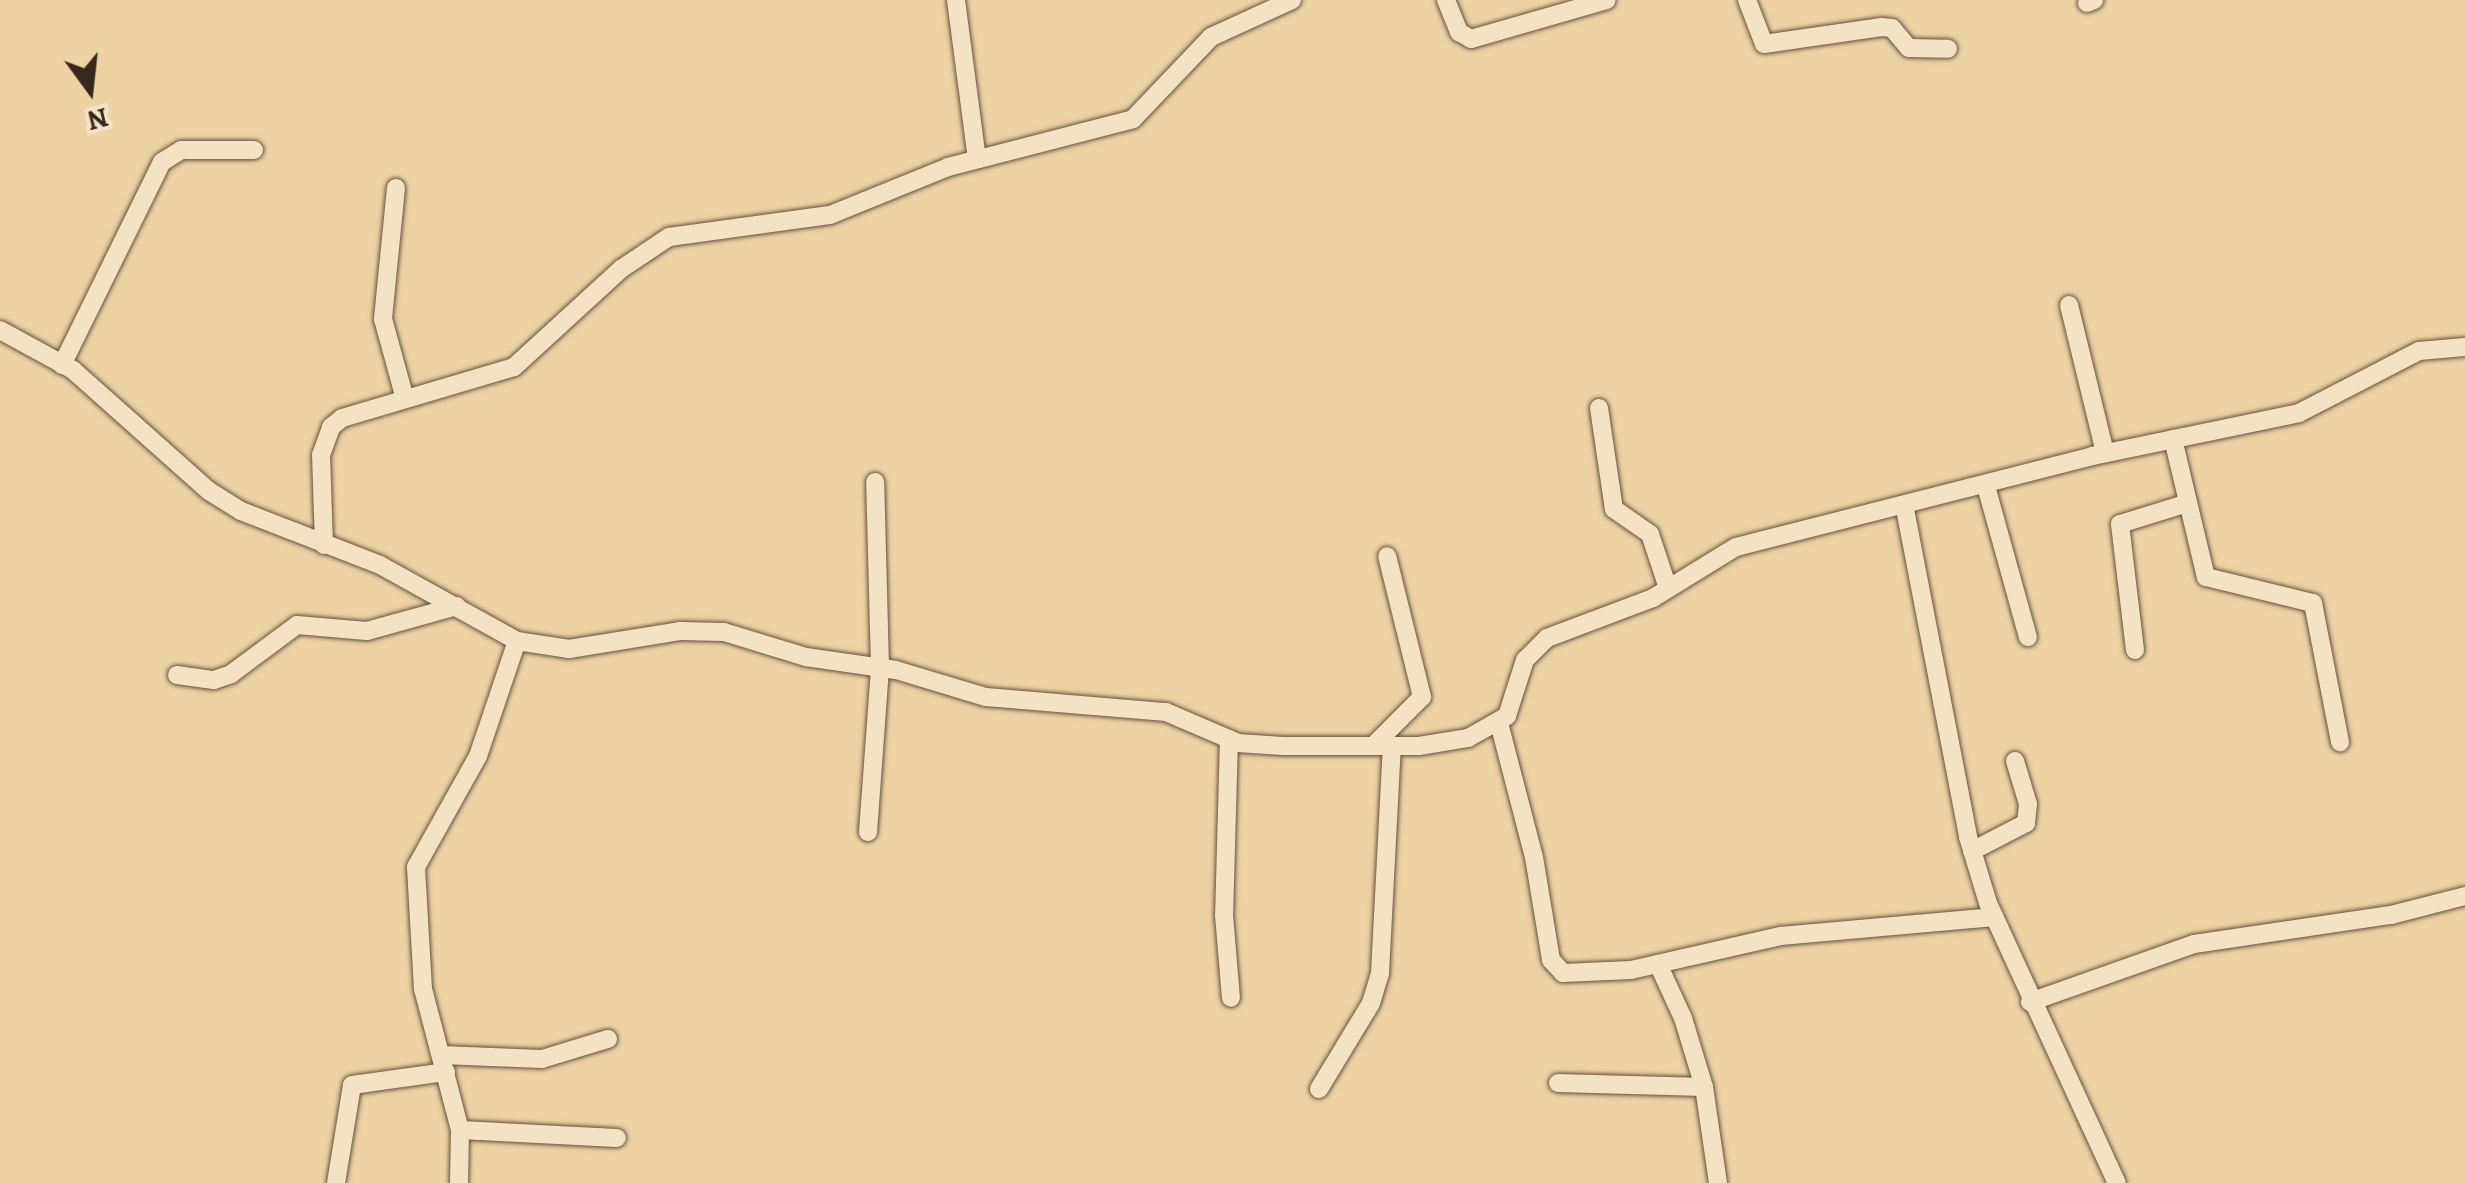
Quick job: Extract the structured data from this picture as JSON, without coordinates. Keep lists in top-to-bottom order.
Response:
{
  "north": "bottom"
}
